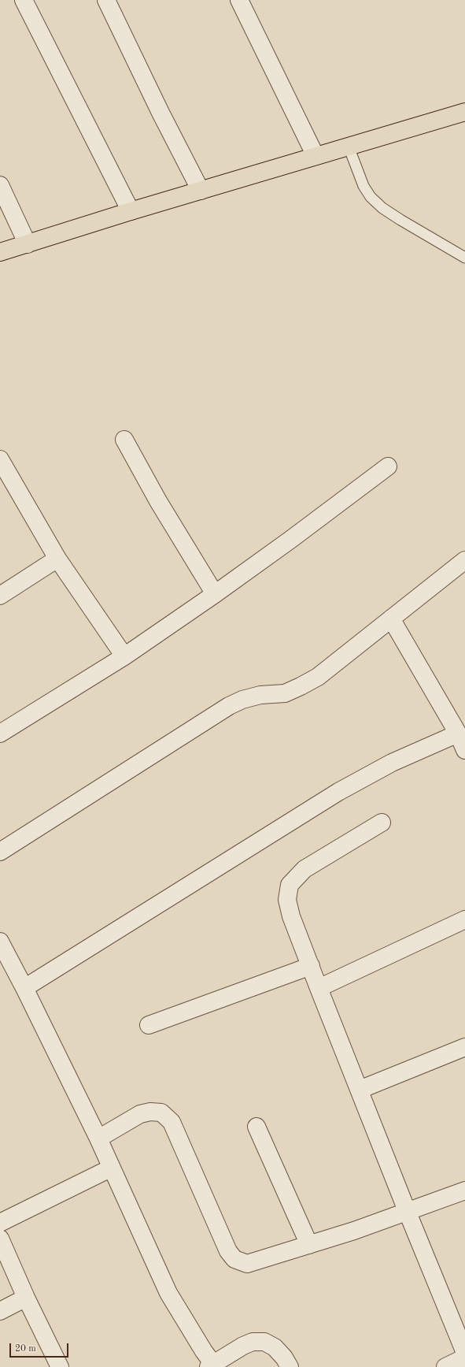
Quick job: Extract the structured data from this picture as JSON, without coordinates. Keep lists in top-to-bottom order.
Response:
{
  "scale_bar": "20 m"
}
